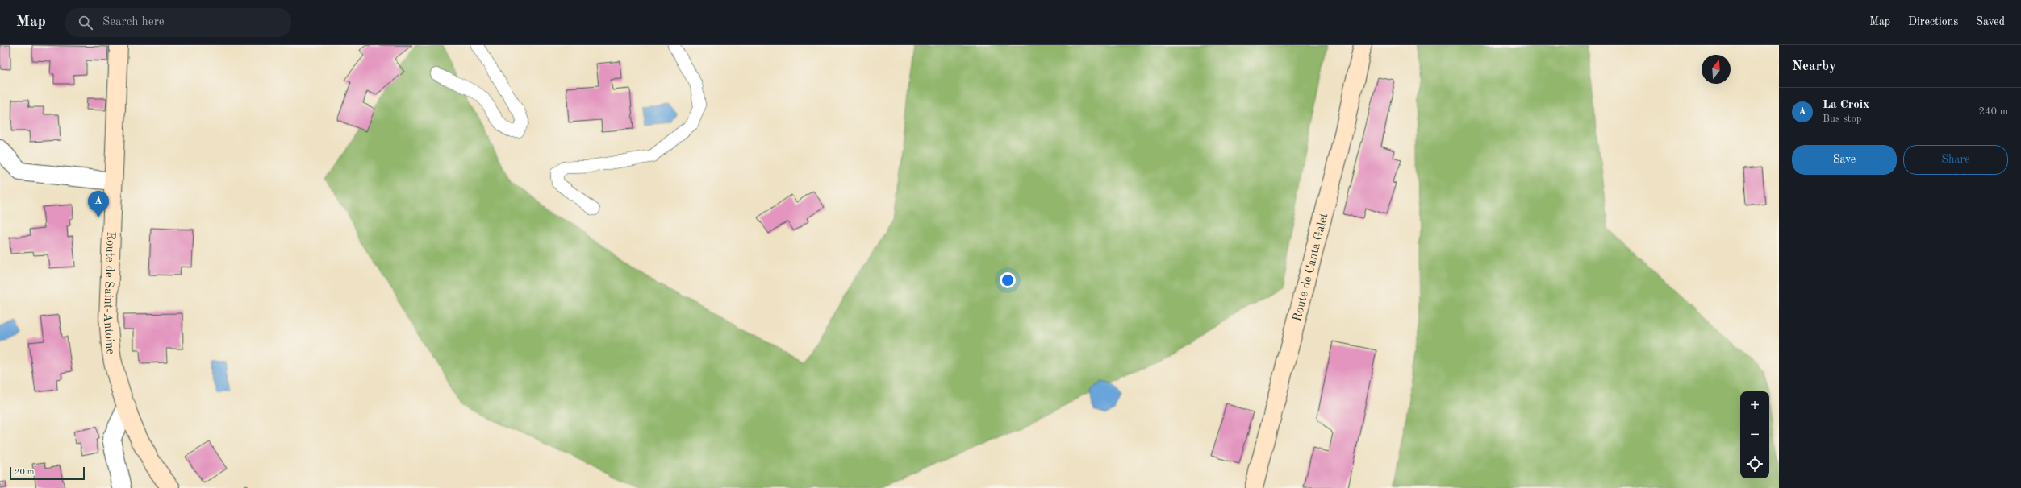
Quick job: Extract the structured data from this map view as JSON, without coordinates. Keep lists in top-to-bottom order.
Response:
{
  "streets": {
    "street": ["Route de Canta Galet", "Route de Saint-Antoine"]
  },
  "scale_bar": "20 m",
  "north": "top",
  "page": {
    "header": "Map",
    "search": "Search here",
    "nav": ["Map", "Directions", "Saved"],
    "heading": "Nearby",
    "list": [
      {
        "mark": "A",
        "name": "La Croix",
        "note": "Bus stop",
        "value": "240 m"
      }
    ],
    "buttons": ["Save", "Share"],
    "pins": "A",
    "map_buttons": ["+", "−"],
    "scale": "20 m"
  }
}
